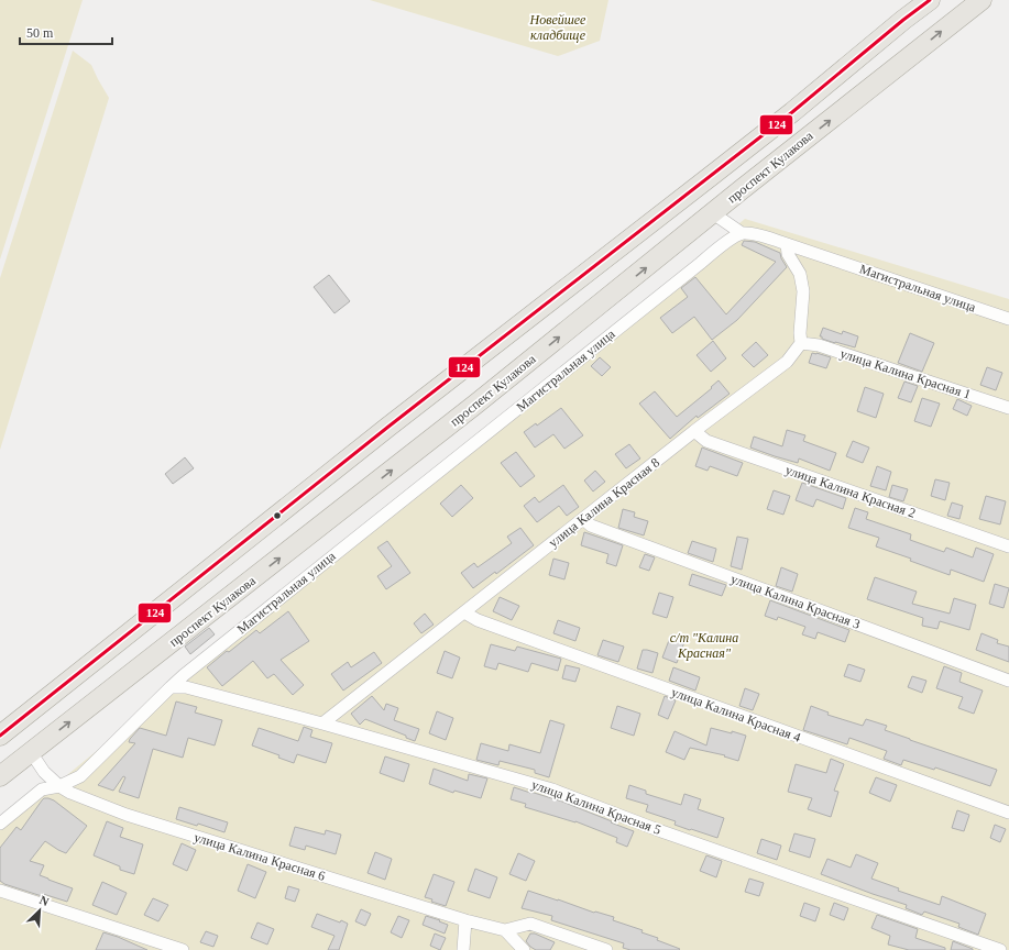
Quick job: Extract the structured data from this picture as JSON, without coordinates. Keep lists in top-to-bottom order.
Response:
{
  "streets": {
    "main road": ["проспект Кулакова"],
    "street": [
      "Магистральная улица",
      "улица Калина Красная 1",
      "улица Калина Красная 2",
      "улица Калина Красная 8",
      "улица Калина Красная 3",
      "улица Калина Красная 4",
      "улица Калина Красная 5",
      "улица Калина Красная 6"
    ]
  },
  "crossings": [
    ["проспект Кулакова", "улица Калина Красная 6"],
    ["Магистральная улица", "улица Калина Красная 5"],
    ["Магистральная улица", "улица Калина Красная 6"],
    ["улица Калина Красная 1", "улица Калина Красная 8"],
    ["улица Калина Красная 2", "улица Калина Красная 8"],
    ["улица Калина Красная 8", "улица Калина Красная 3"],
    ["улица Калина Красная 8", "улица Калина Красная 4"],
    ["улица Калина Красная 8", "улица Калина Красная 5"]
  ],
  "parks": ["Новейшее кладбище", "с/т \"Калина Красная\""],
  "lines": ["transit line 124"],
  "scale_bar": "50 m",
  "north": "top right"
}
